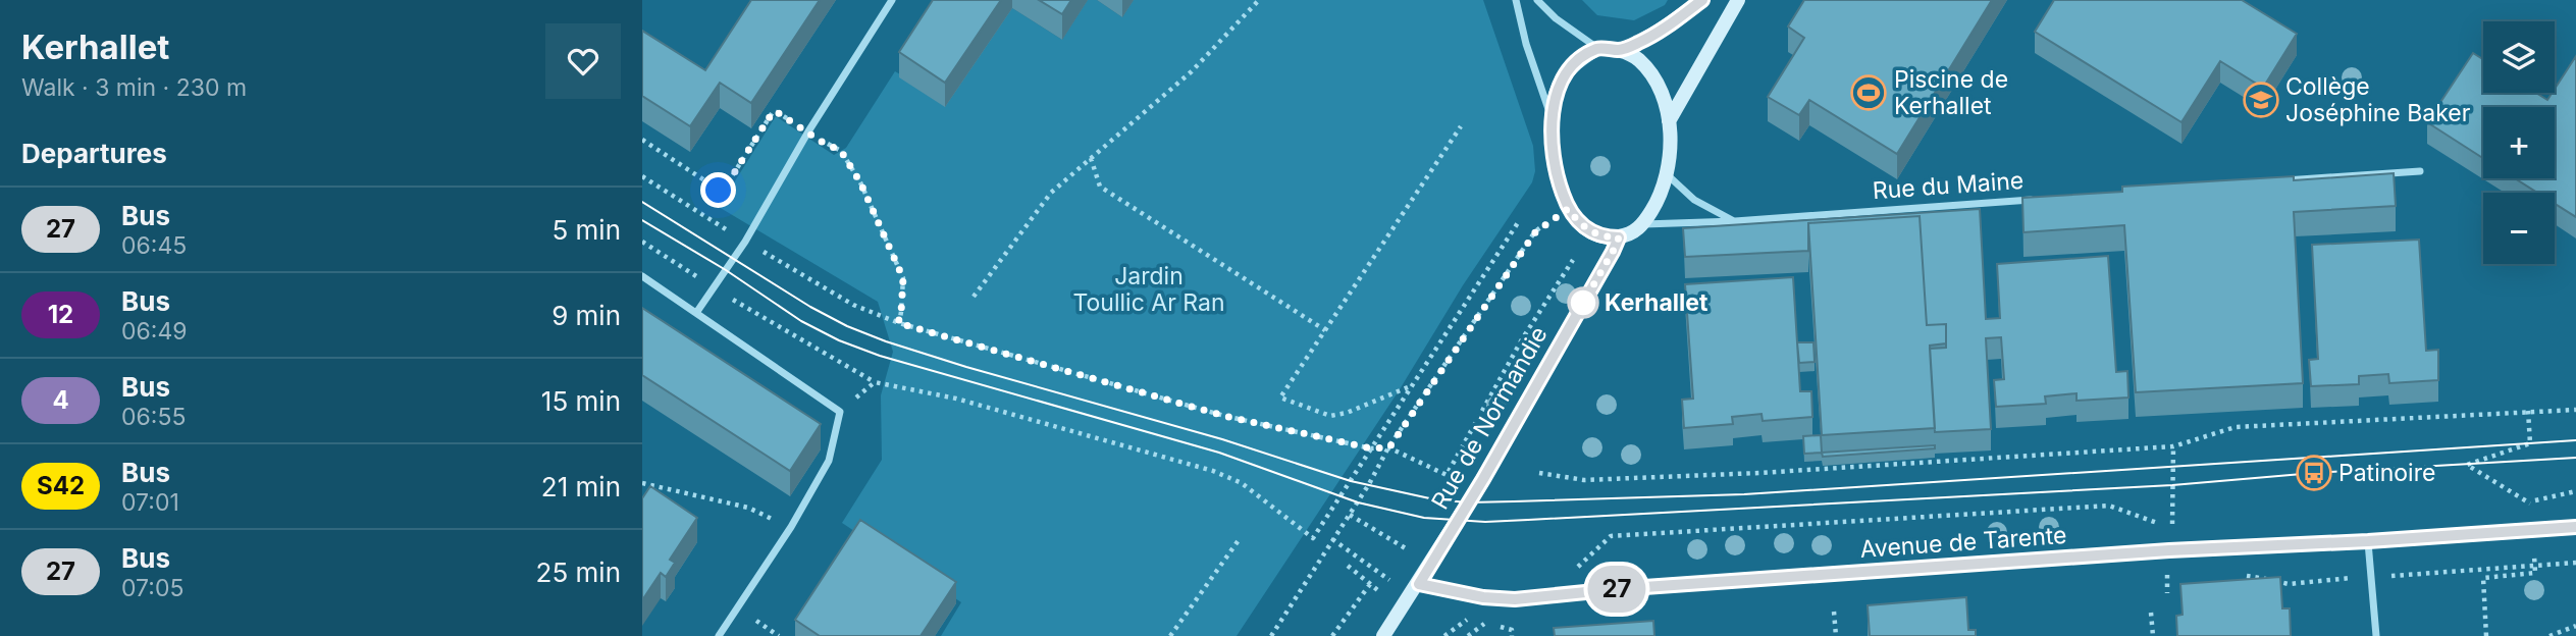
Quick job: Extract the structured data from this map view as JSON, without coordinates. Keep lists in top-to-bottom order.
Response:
{
  "streets": {
    "street": ["Rue du Maine", "Rue de Normandie", "Avenue de Tarente"]
  },
  "crossings": [
    ["Rue du Maine", "Rue de Normandie"],
    ["Rue de Normandie", "Avenue de Tarente"]
  ],
  "parks": ["Jardin Toullic Ar Ran"],
  "places": {
    "sports": ["Piscine de Kerhallet"],
    "school or university": ["Collège Joséphine Baker"],
    "other": ["Kerhallet"],
    "bus stop": ["Patinoire"]
  },
  "lines": ["bus line 27"],
  "page": {
    "heading": [
      ["Kerhallet", "Walk · 3 min · 230 m"],
      "Departures"
    ],
    "on_map": "27",
    "map_buttons": ["+", "−"],
    "list": [
      {
        "mark": "27",
        "name": "Bus",
        "note": "06:45",
        "value": "5 min"
      },
      {
        "mark": "12",
        "name": "Bus",
        "note": "06:49",
        "value": "9 min"
      },
      {
        "mark": "4",
        "name": "Bus",
        "note": "06:55",
        "value": "15 min"
      },
      {
        "mark": "S42",
        "name": "Bus",
        "note": "07:01",
        "value": "21 min"
      },
      {
        "mark": "27",
        "name": "Bus",
        "note": "07:05",
        "value": "25 min"
      }
    ]
  }
}
